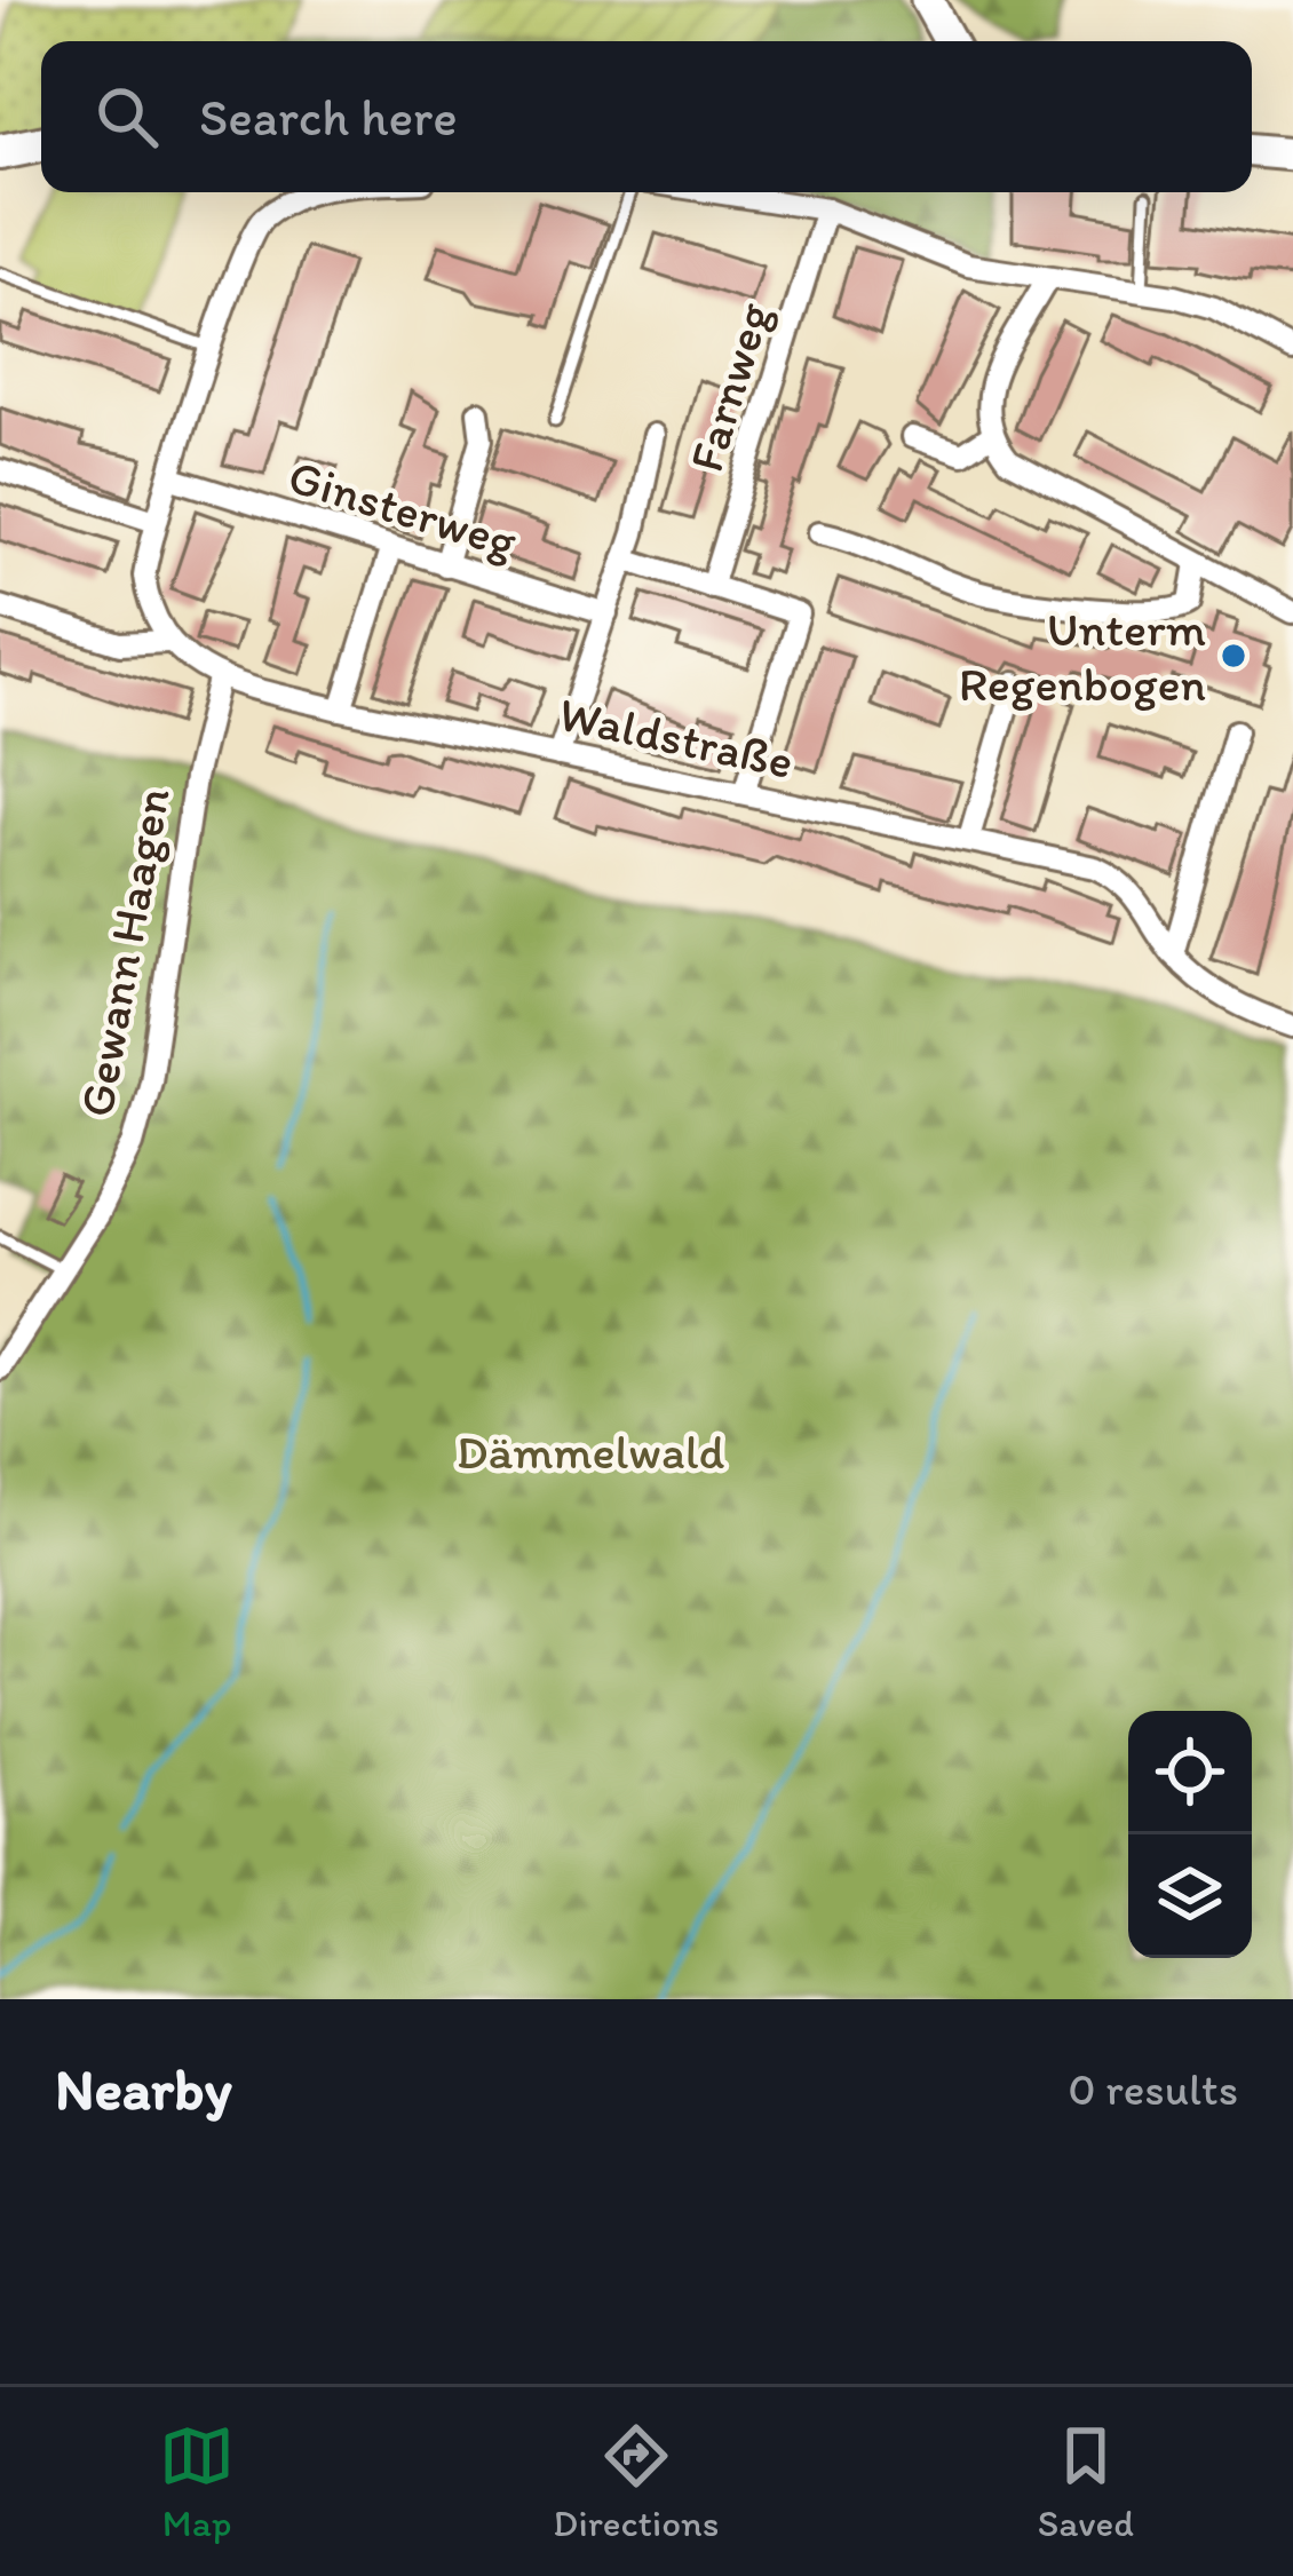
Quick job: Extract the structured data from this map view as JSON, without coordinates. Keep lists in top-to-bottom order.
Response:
{
  "streets": {
    "street": [
      "Farnweg",
      "Ginsterweg",
      "Waldstraße",
      "Gewann Haagen"
    ]
  },
  "crossings": [
    ["Waldstraße", "Gewann Haagen"]
  ],
  "parks": ["Dämmelwald"],
  "places": ["Unterm Regenbogen"],
  "page": {
    "search": "Search here",
    "heading": ["Nearby", "0 results"],
    "nav": ["Map", "Directions", "Saved"]
  }
}
